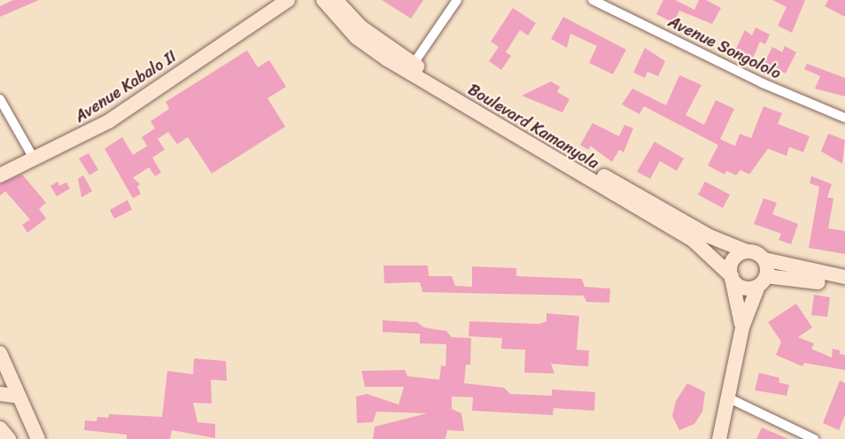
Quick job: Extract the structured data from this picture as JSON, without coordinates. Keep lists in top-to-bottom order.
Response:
{
  "streets": {
    "main road": ["Avenue Kabalo II", "Boulevard Kamanyola"],
    "street": ["Avenue Songololo"]
  }
}
